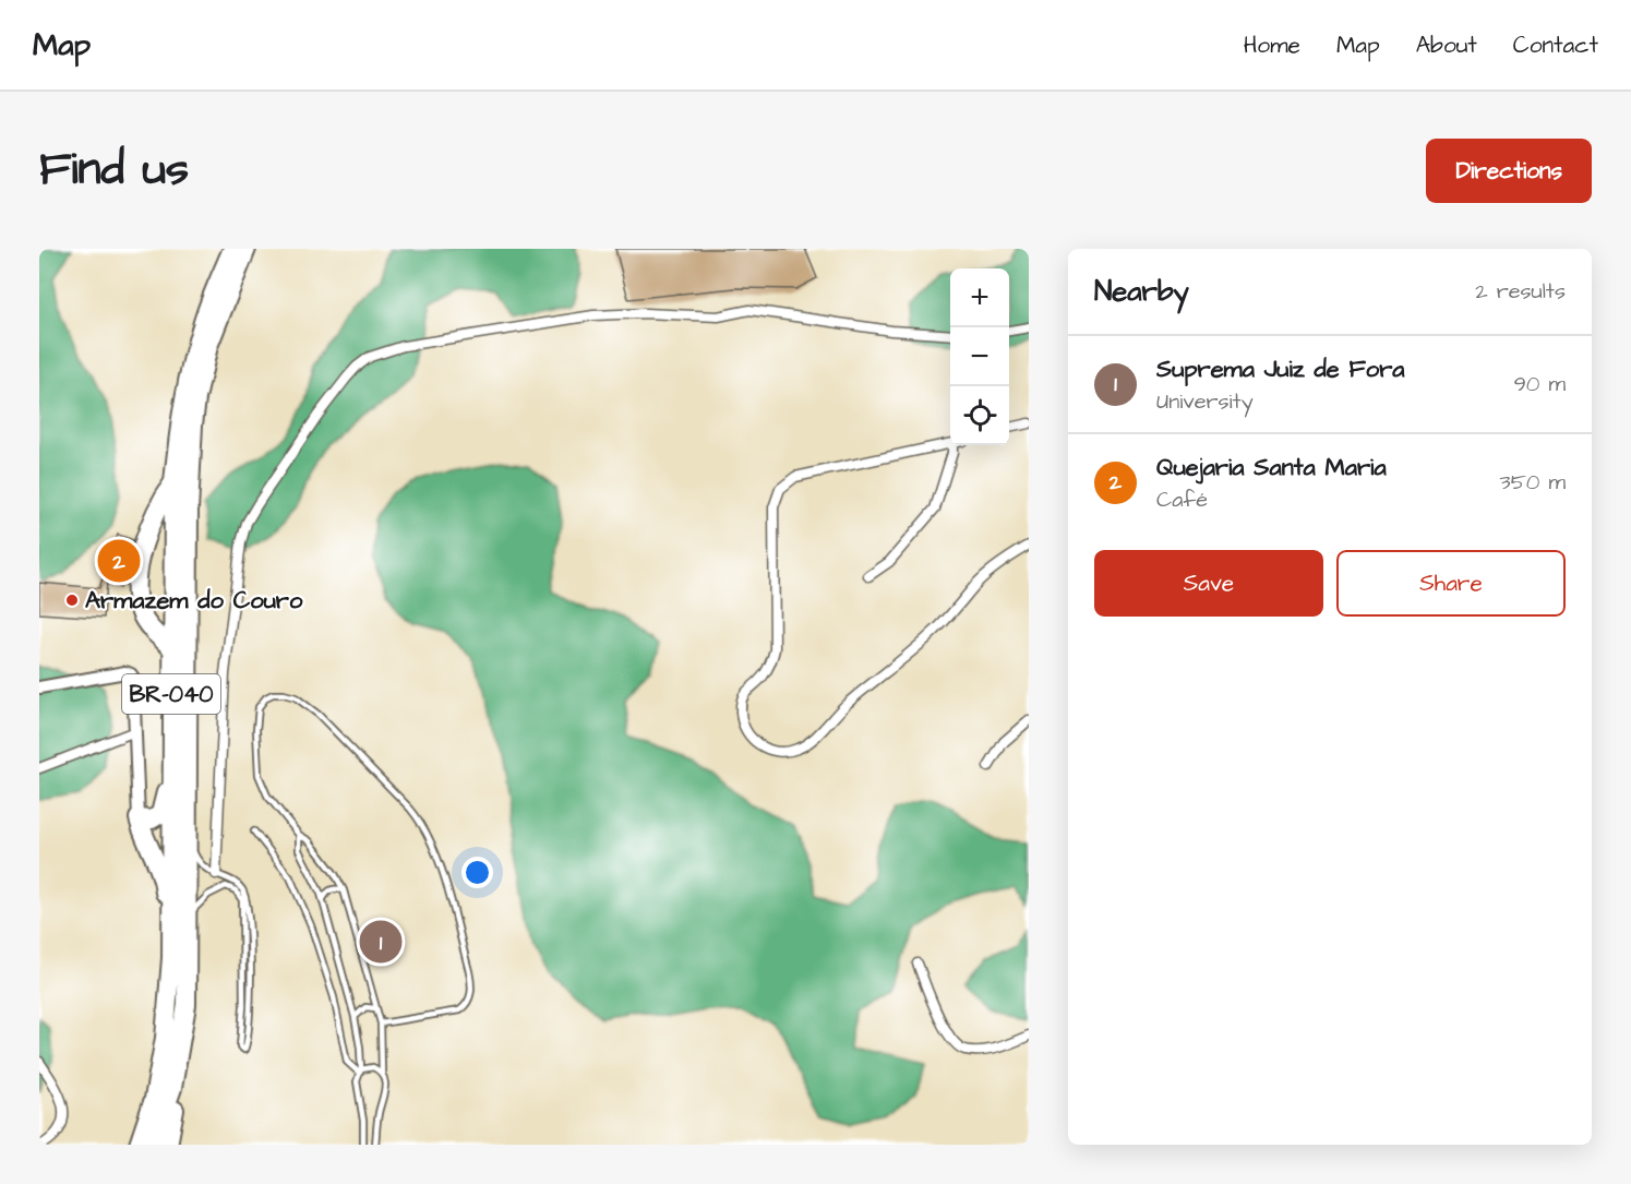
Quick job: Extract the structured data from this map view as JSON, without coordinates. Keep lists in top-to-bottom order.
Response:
{
  "streets": {
    "highway": ["BR-040"]
  },
  "places": ["Armazem do Couro"],
  "page": {
    "header": "Map",
    "nav": [
      "Home",
      "Map",
      "About",
      "Contact"
    ],
    "title": "Find us",
    "buttons": [
      "Directions",
      ["Save", "Share"]
    ],
    "heading": ["Nearby", "2 results"],
    "map_buttons": ["+", "−"],
    "list": [
      {
        "mark": "1",
        "name": "Suprema Juiz de Fora",
        "note": "University",
        "value": "90 m"
      },
      {
        "mark": "2",
        "name": "Quejaria Santa Maria",
        "note": "Café",
        "value": "350 m"
      }
    ],
    "pins": ["2", "1"]
  }
}
